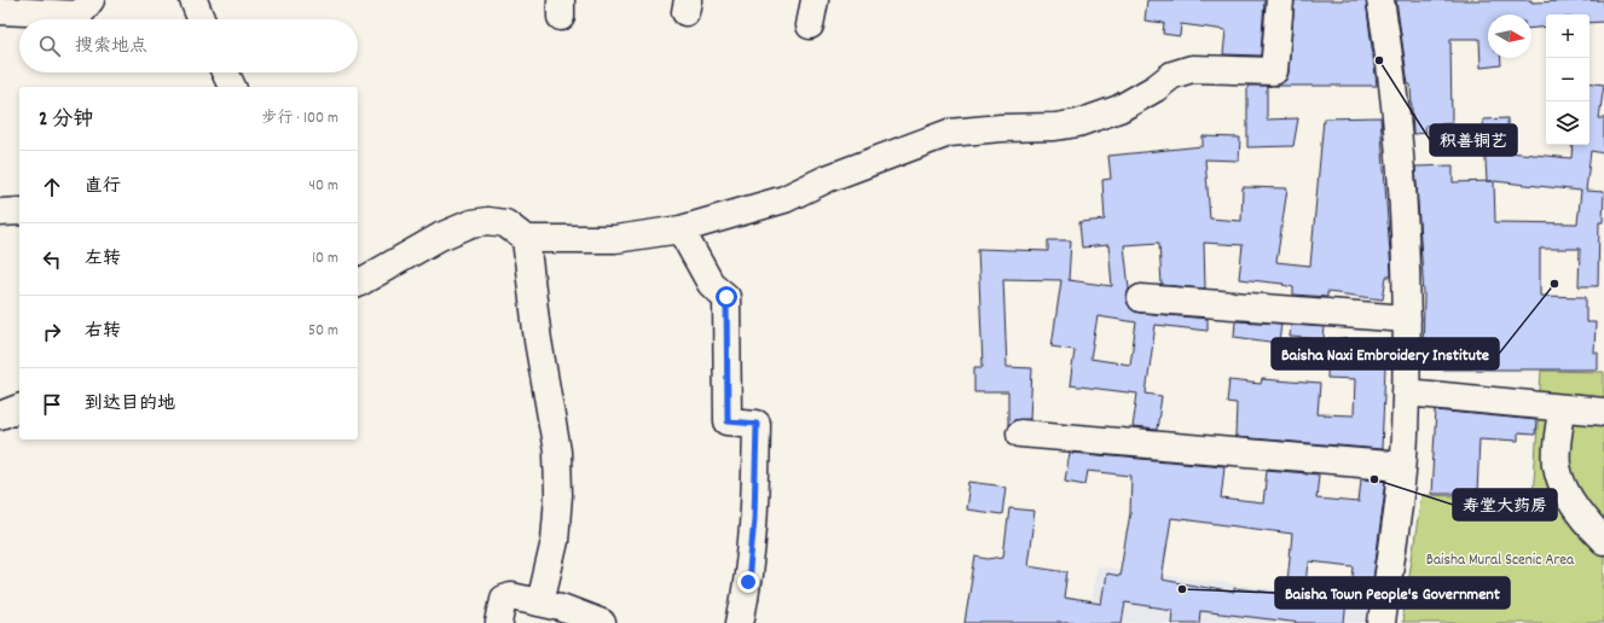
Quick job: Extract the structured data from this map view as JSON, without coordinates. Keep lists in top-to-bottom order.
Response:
{
  "parks": ["Baisha Mural Scenic Area"],
  "places": [
    "积善铜艺",
    "Baisha Naxi Embroidery Institute",
    "寿堂大药房",
    "Baisha Town People's Government"
  ],
  "north": "right",
  "page": {
    "map_buttons": ["+", "−"],
    "search": "搜索地点",
    "heading": ["2 分钟", "步行 · 100 m"],
    "list": [
      ["直行", "40 m"],
      ["左转", "10 m"],
      ["右转", "50 m"],
      "到达目的地"
    ]
  }
}
